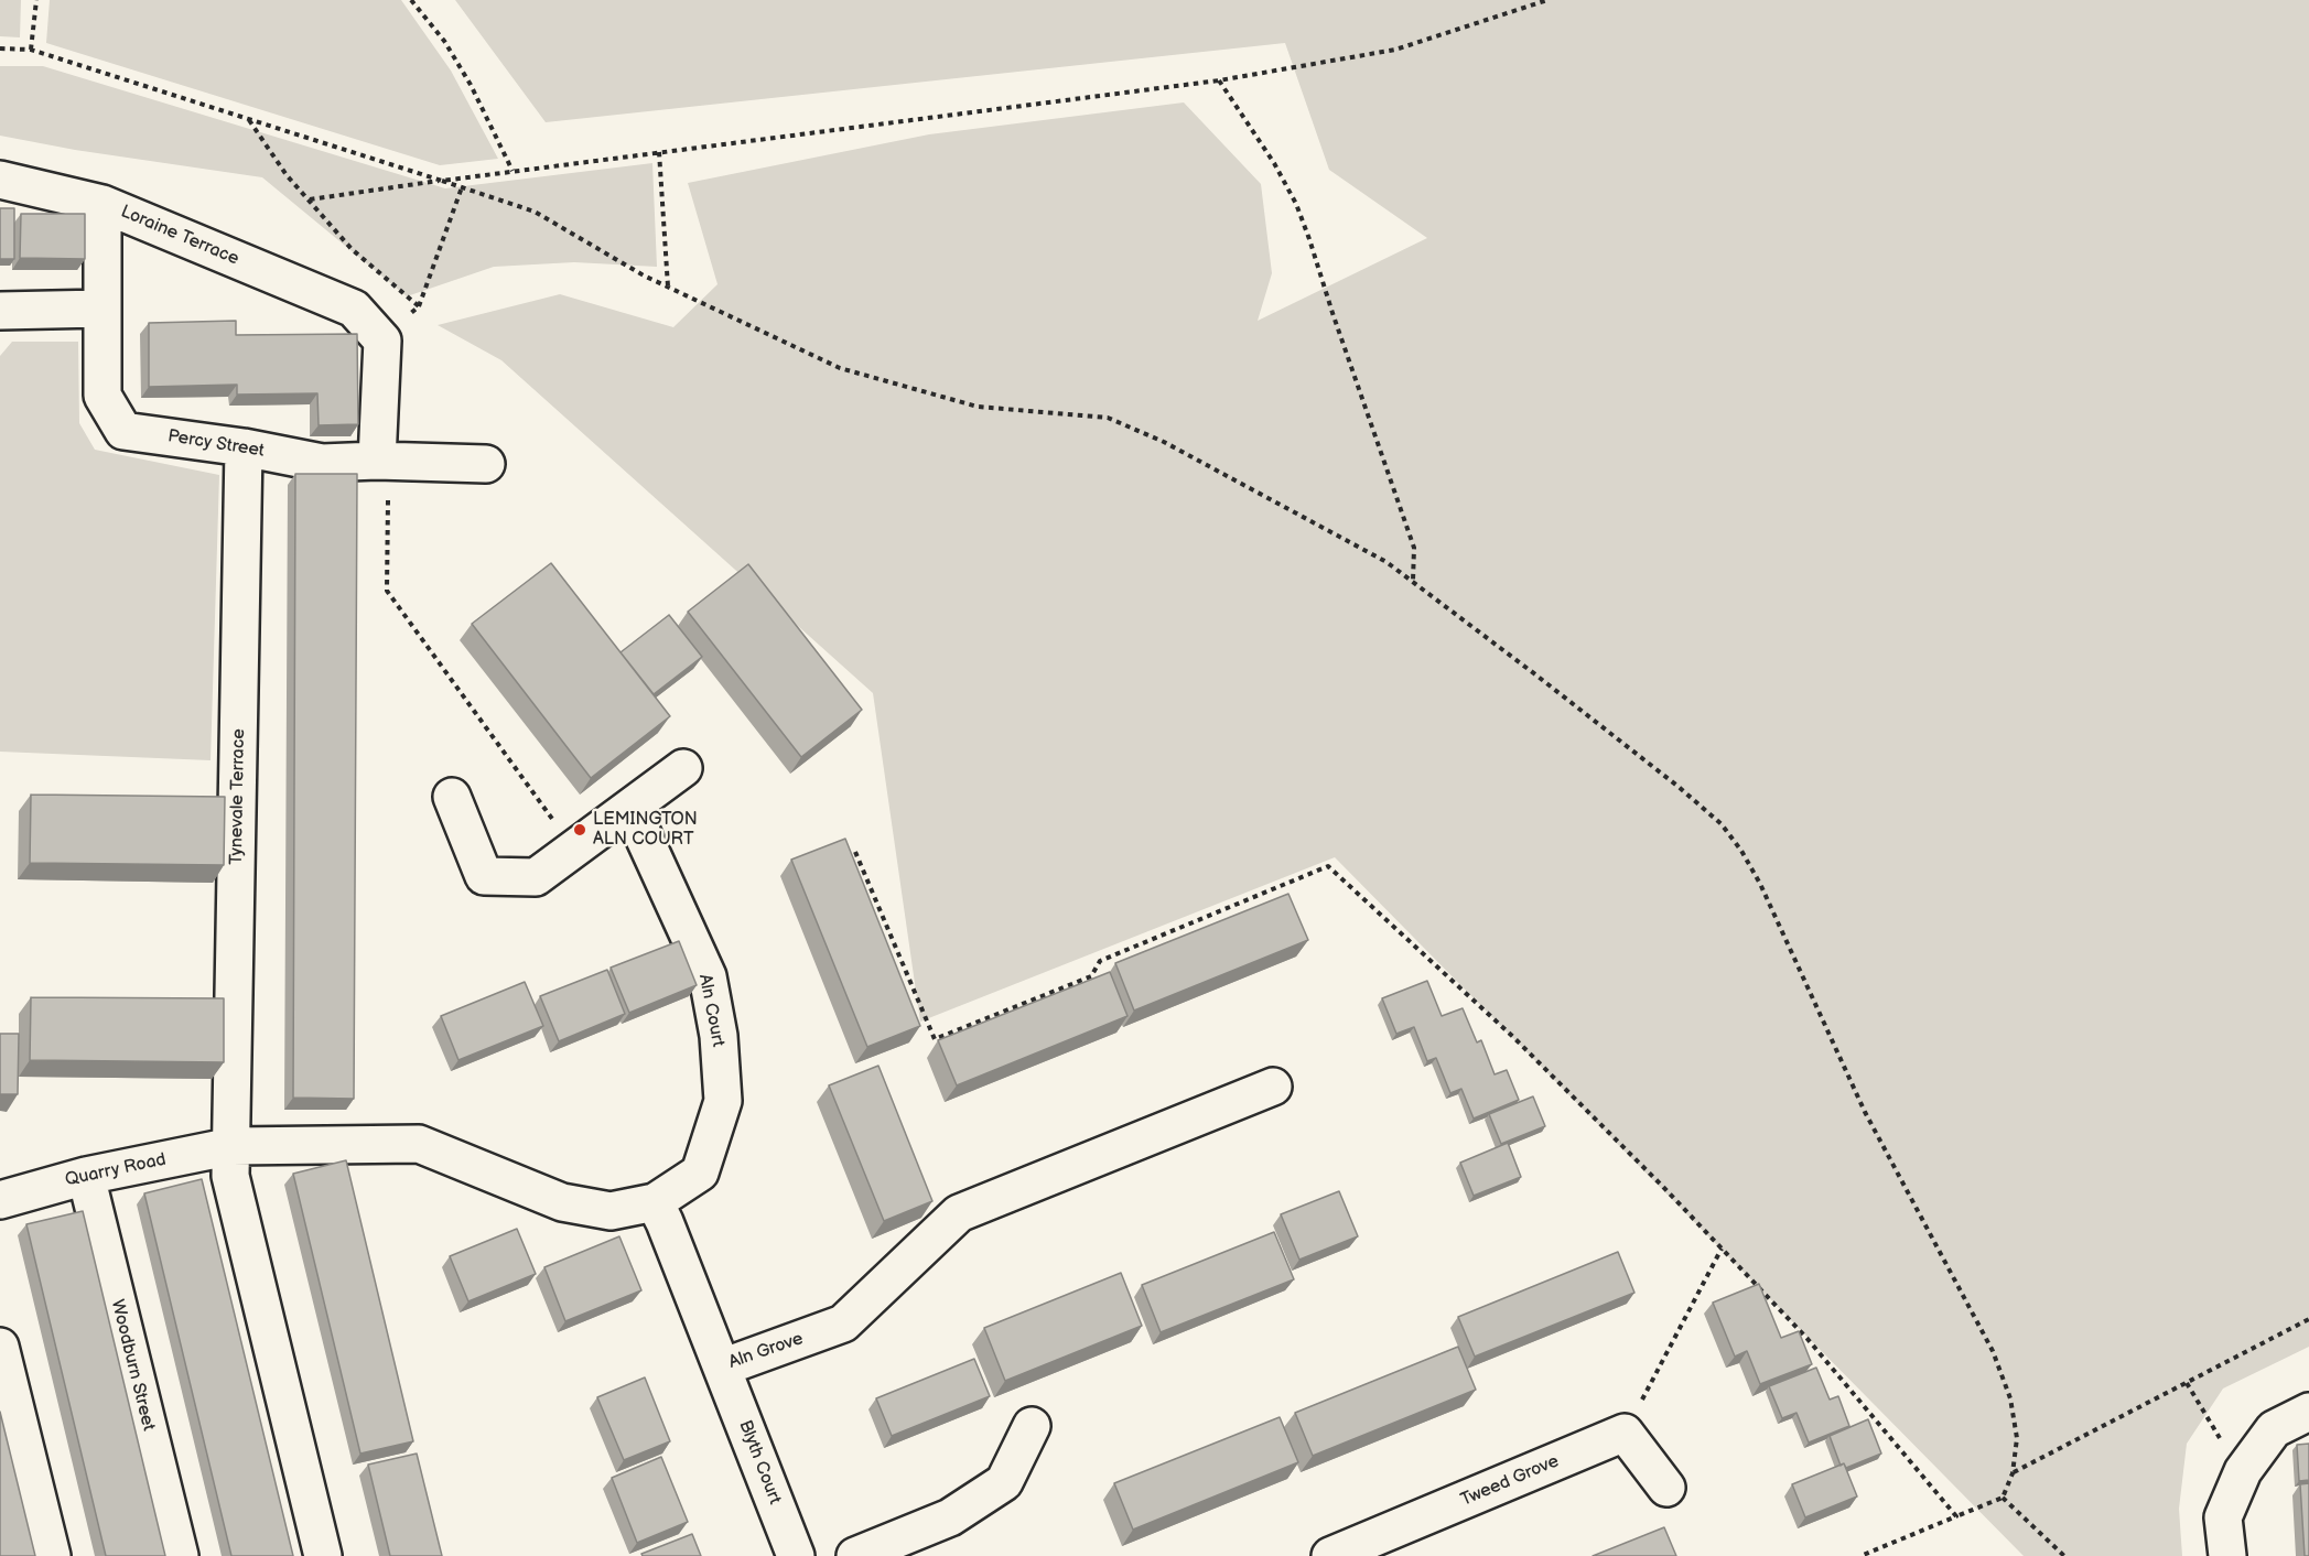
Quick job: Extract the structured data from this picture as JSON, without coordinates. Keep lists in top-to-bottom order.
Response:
{
  "streets": {
    "street": [
      "Loraine Terrace",
      "Percy Street",
      "Tynevale Terrace",
      "Aln Court",
      "Quarry Road",
      "Aln Grove",
      "Woodburn Street",
      "Blyth Court",
      "Tweed Grove"
    ]
  },
  "crossings": [
    ["Loraine Terrace", "Percy Street"],
    ["Percy Street", "Tynevale Terrace"],
    ["Tynevale Terrace", "Quarry Road"],
    ["Aln Court", "Aln Grove"],
    ["Quarry Road", "Woodburn Street"],
    ["Aln Grove", "Blyth Court"]
  ],
  "places": ["LEMINGTON ALN COURT"]
}
